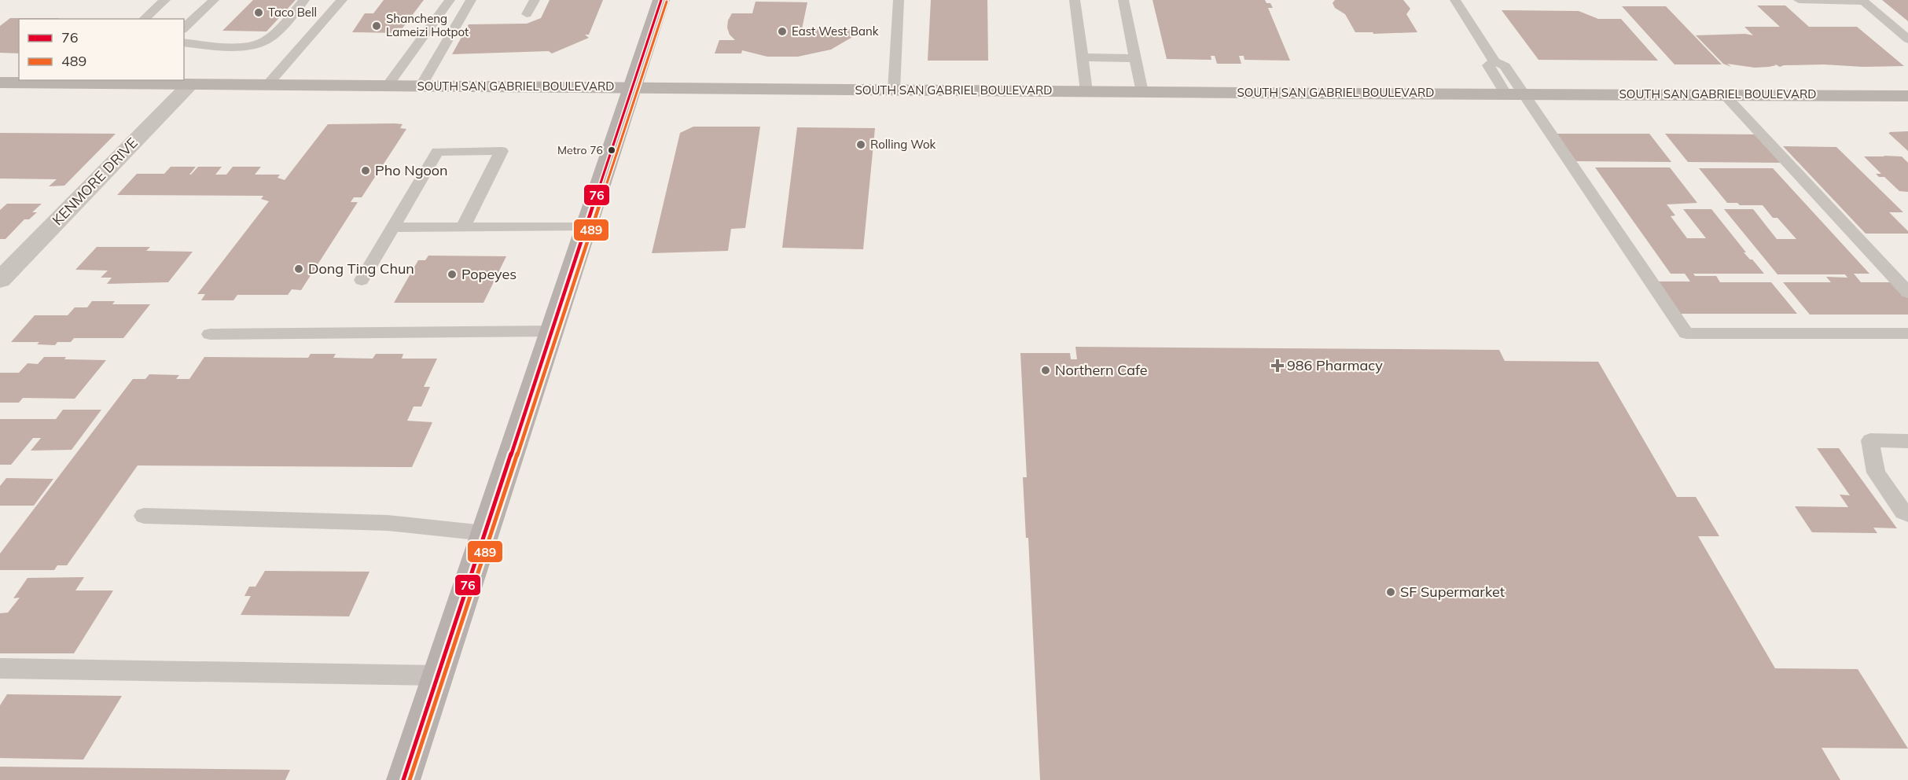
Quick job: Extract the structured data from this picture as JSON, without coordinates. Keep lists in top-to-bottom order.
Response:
{
  "streets": {
    "main road": ["SOUTH SAN GABRIEL BOULEVARD"],
    "street": ["KENMORE DRIVE"]
  },
  "crossings": [
    ["SOUTH SAN GABRIEL BOULEVARD", "KENMORE DRIVE"]
  ],
  "places": {
    "other": [
      "Taco Bell",
      "Shancheng Lameizi Hotpot",
      "East West Bank",
      "Rolling Wok",
      "Metro 76",
      "Pho Ngoon",
      "Dong Ting Chun",
      "Popeyes",
      "Northern Cafe",
      "SF Supermarket"
    ],
    "health": ["986 Pharmacy"]
  },
  "lines": ["transit line 76", "transit line 489"],
  "legend": ["76", "489"]
}
